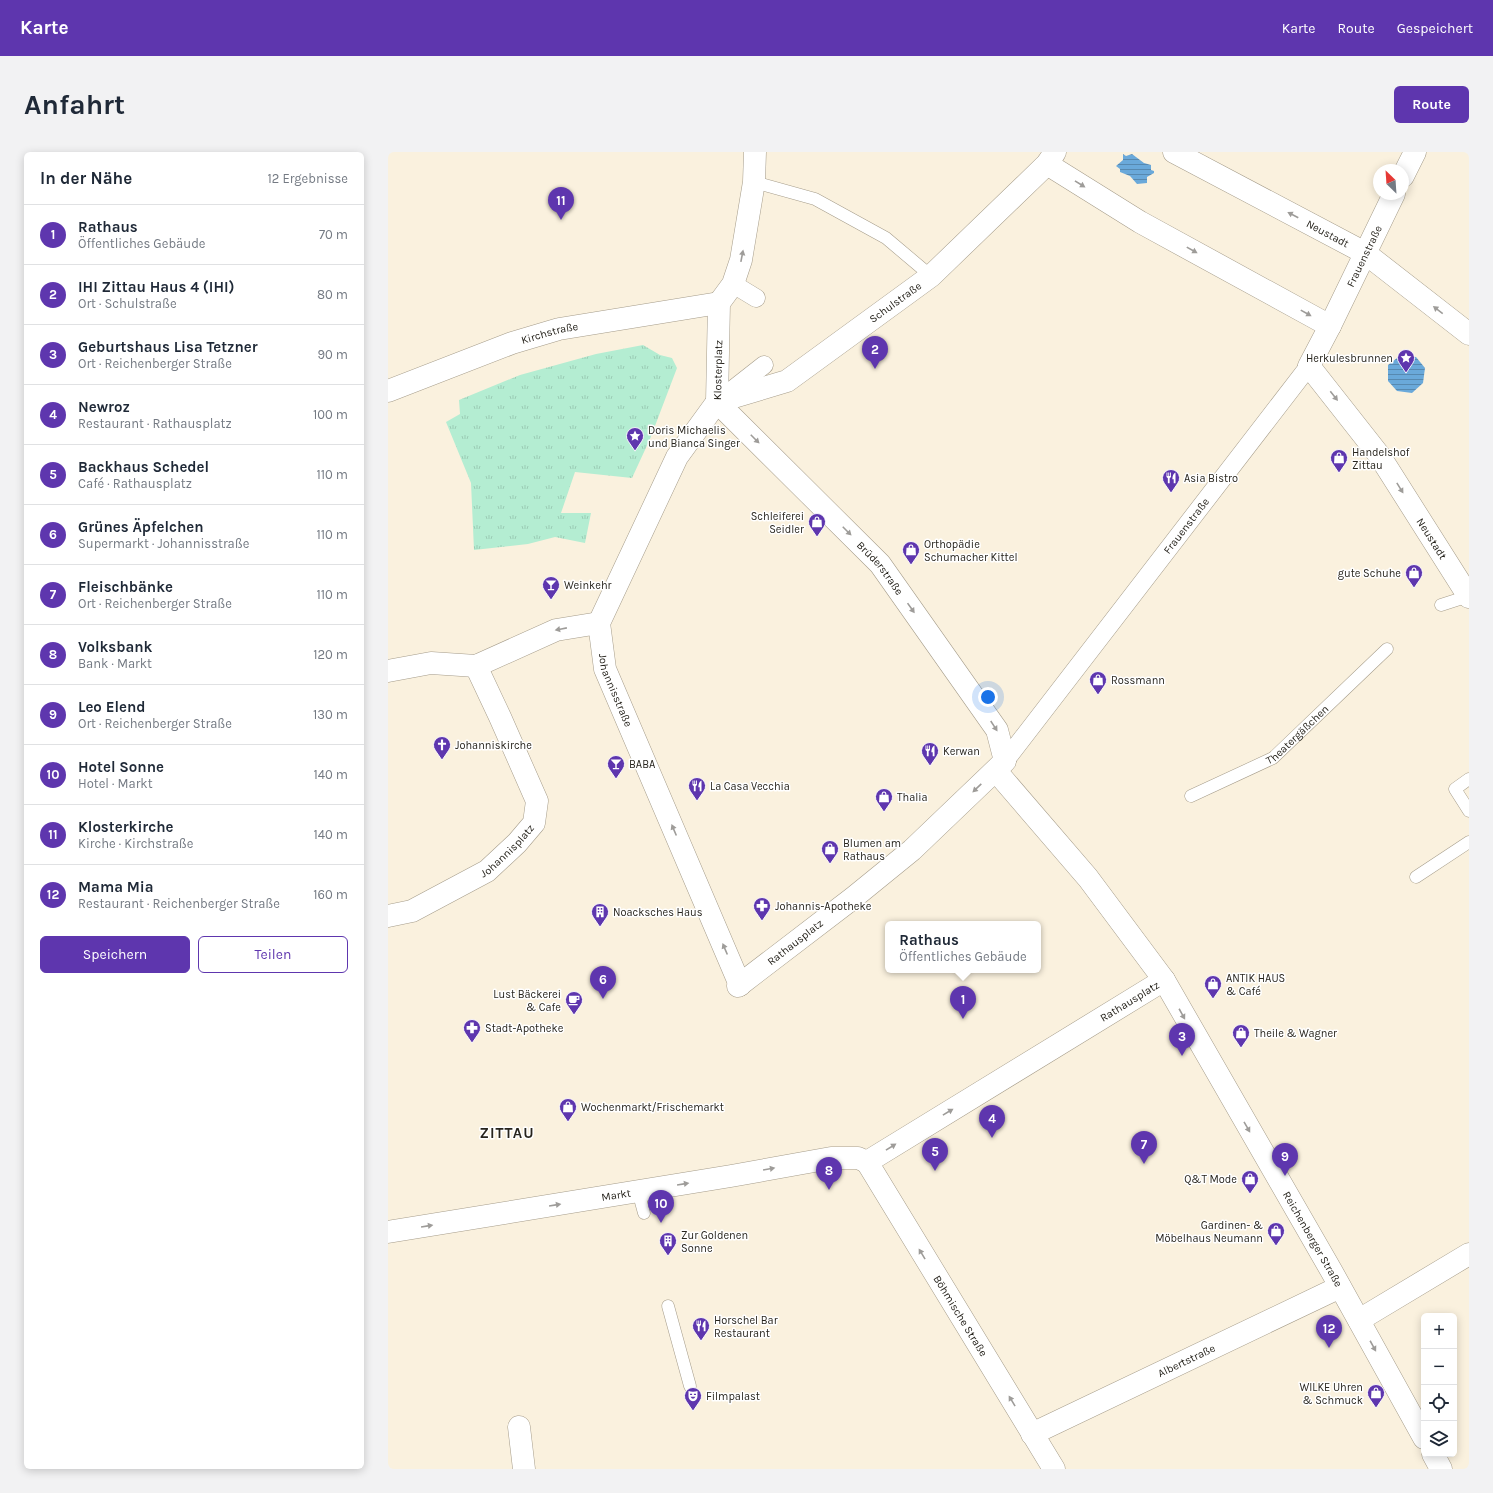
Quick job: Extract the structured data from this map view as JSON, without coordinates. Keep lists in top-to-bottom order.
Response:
{
  "streets": {
    "street": [
      "Neustadt",
      "Frauenstraße",
      "Schulstraße",
      "Kirchstraße",
      "Klosterplatz",
      "Brüderstraße",
      "Johannisstraße",
      "Johannisplatz",
      "Rathausplatz",
      "Markt",
      "Reichenberger Straße",
      "Böhmische Straße",
      "Albertstraße"
    ],
    "lane": ["Theatergäßchen"]
  },
  "crossings": [
    ["Neustadt", "Frauenstraße"],
    ["Frauenstraße", "Brüderstraße"],
    ["Frauenstraße", "Rathausplatz"],
    ["Schulstraße", "Klosterplatz"],
    ["Schulstraße", "Brüderstraße"],
    ["Kirchstraße", "Klosterplatz"],
    ["Klosterplatz", "Brüderstraße"],
    ["Brüderstraße", "Rathausplatz"],
    ["Johannisstraße", "Rathausplatz"],
    ["Rathausplatz", "Markt"],
    ["Rathausplatz", "Reichenberger Straße"],
    ["Rathausplatz", "Böhmische Straße"],
    ["Markt", "Böhmische Straße"],
    ["Reichenberger Straße", "Albertstraße"],
    ["Böhmische Straße", "Albertstraße"]
  ],
  "one_way": [
    "Brüderstraße",
    "Johannisstraße",
    "Markt",
    "Reichenberger Straße",
    "Böhmische Straße"
  ],
  "districts": ["ZITTAU"],
  "places": {
    "place": ["Herkulesbrunnen", "Doris Michaelis und Bianca Singer"],
    "shop": [
      "Handelshof Zittau",
      "Schleiferei Seidler",
      "Orthopädie Schumacher Kittel",
      "gute Schuhe",
      "Rossmann",
      "Thalia",
      "Blumen am Rathaus",
      "ANTIK HAUS & Café",
      "Theile & Wagner",
      "Wochenmarkt/Frischemarkt",
      "Q&T Mode",
      "Gardinen- & Möbelhaus Neumann",
      "WILKE Uhren & Schmuck"
    ],
    "restaurant": [
      "Asia Bistro",
      "Kerwan",
      "La Casa Vecchia",
      "Horschel Bar Restaurant"
    ],
    "bar": ["Weinkehr", "BABA"],
    "church": ["Johanniskirche"],
    "pharmacy": ["Johannis-Apotheke", "Stadt-Apotheke"],
    "building": ["Noacksches Haus", "Zur Goldenen Sonne"],
    "cafe": ["Lust Bäckerei & Cafe"],
    "theatre": ["Filmpalast"]
  },
  "north": "top left",
  "page": {
    "header": "Karte",
    "nav": ["Karte", "Route", "Gespeichert"],
    "buttons": [
      "Route",
      ["Speichern", "Teilen"]
    ],
    "title": "Anfahrt",
    "heading": ["In der Nähe", "12 Ergebnisse"],
    "pins": [
      "11",
      "2",
      "6",
      "1",
      "3",
      "4",
      "7",
      "5",
      "9",
      "8",
      "10",
      "12"
    ],
    "list": [
      {
        "mark": "1",
        "name": "Rathaus",
        "note": "Öffentliches Gebäude",
        "value": "70 m"
      },
      {
        "mark": "2",
        "name": "IHI Zittau Haus 4 (IHI)",
        "note": "Ort · Schulstraße",
        "value": "80 m"
      },
      {
        "mark": "3",
        "name": "Geburtshaus Lisa Tetzner",
        "note": "Ort · Reichenberger Straße",
        "value": "90 m"
      },
      {
        "mark": "4",
        "name": "Newroz",
        "note": "Restaurant · Rathausplatz",
        "value": "100 m"
      },
      {
        "mark": "5",
        "name": "Backhaus Schedel",
        "note": "Café · Rathausplatz",
        "value": "110 m"
      },
      {
        "mark": "6",
        "name": "Grünes Äpfelchen",
        "note": "Supermarkt · Johannisstraße",
        "value": "110 m"
      },
      {
        "mark": "7",
        "name": "Fleischbänke",
        "note": "Ort · Reichenberger Straße",
        "value": "110 m"
      },
      {
        "mark": "8",
        "name": "Volksbank",
        "note": "Bank · Markt",
        "value": "120 m"
      },
      {
        "mark": "9",
        "name": "Leo Elend",
        "note": "Ort · Reichenberger Straße",
        "value": "130 m"
      },
      {
        "mark": "10",
        "name": "Hotel Sonne",
        "note": "Hotel · Markt",
        "value": "140 m"
      },
      {
        "mark": "11",
        "name": "Klosterkirche",
        "note": "Kirche · Kirchstraße",
        "value": "140 m"
      },
      {
        "mark": "12",
        "name": "Mama Mia",
        "note": "Restaurant · Reichenberger Straße",
        "value": "160 m"
      }
    ],
    "popup": ["Rathaus", "Öffentliches Gebäude"],
    "map_buttons": ["+", "−"]
  }
}
